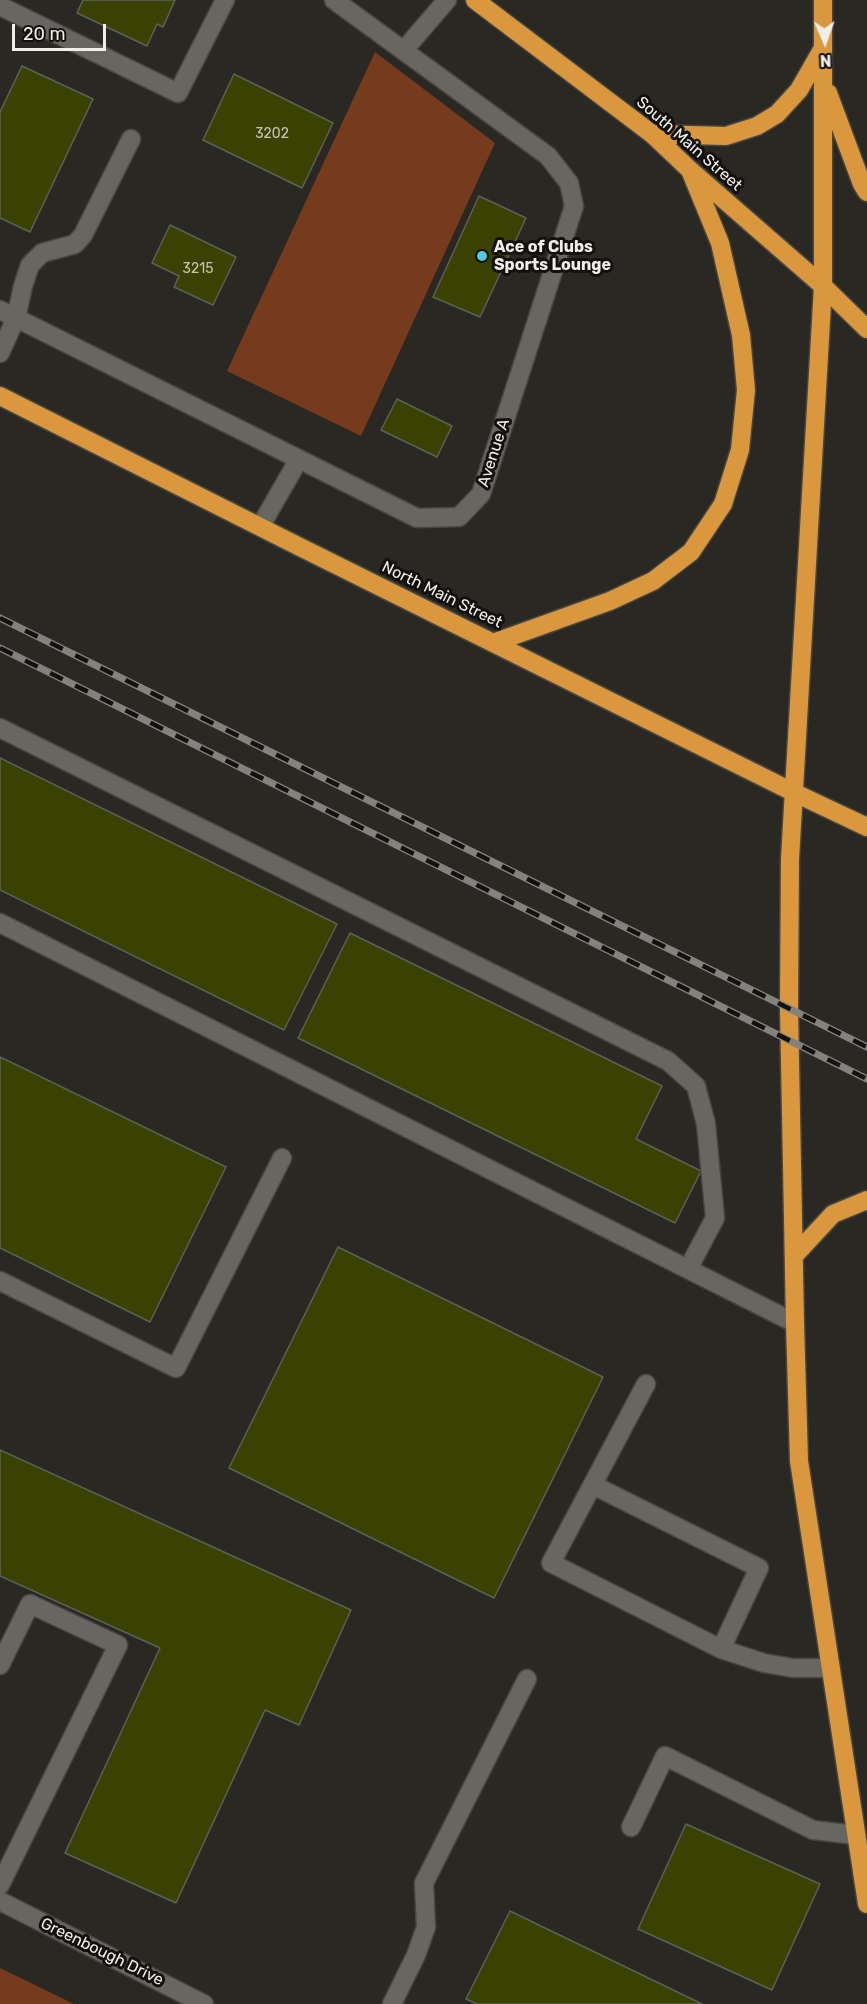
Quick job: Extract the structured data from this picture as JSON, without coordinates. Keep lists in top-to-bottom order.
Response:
{
  "streets": {
    "highway": ["South Main Street", "North Main Street"],
    "street": ["Avenue A", "Greenbough Drive"]
  },
  "places": ["Ace of Clubs Sports Lounge"],
  "house_numbers": ["3202", "3215"],
  "scale_bar": "20 m",
  "north": "bottom"
}
